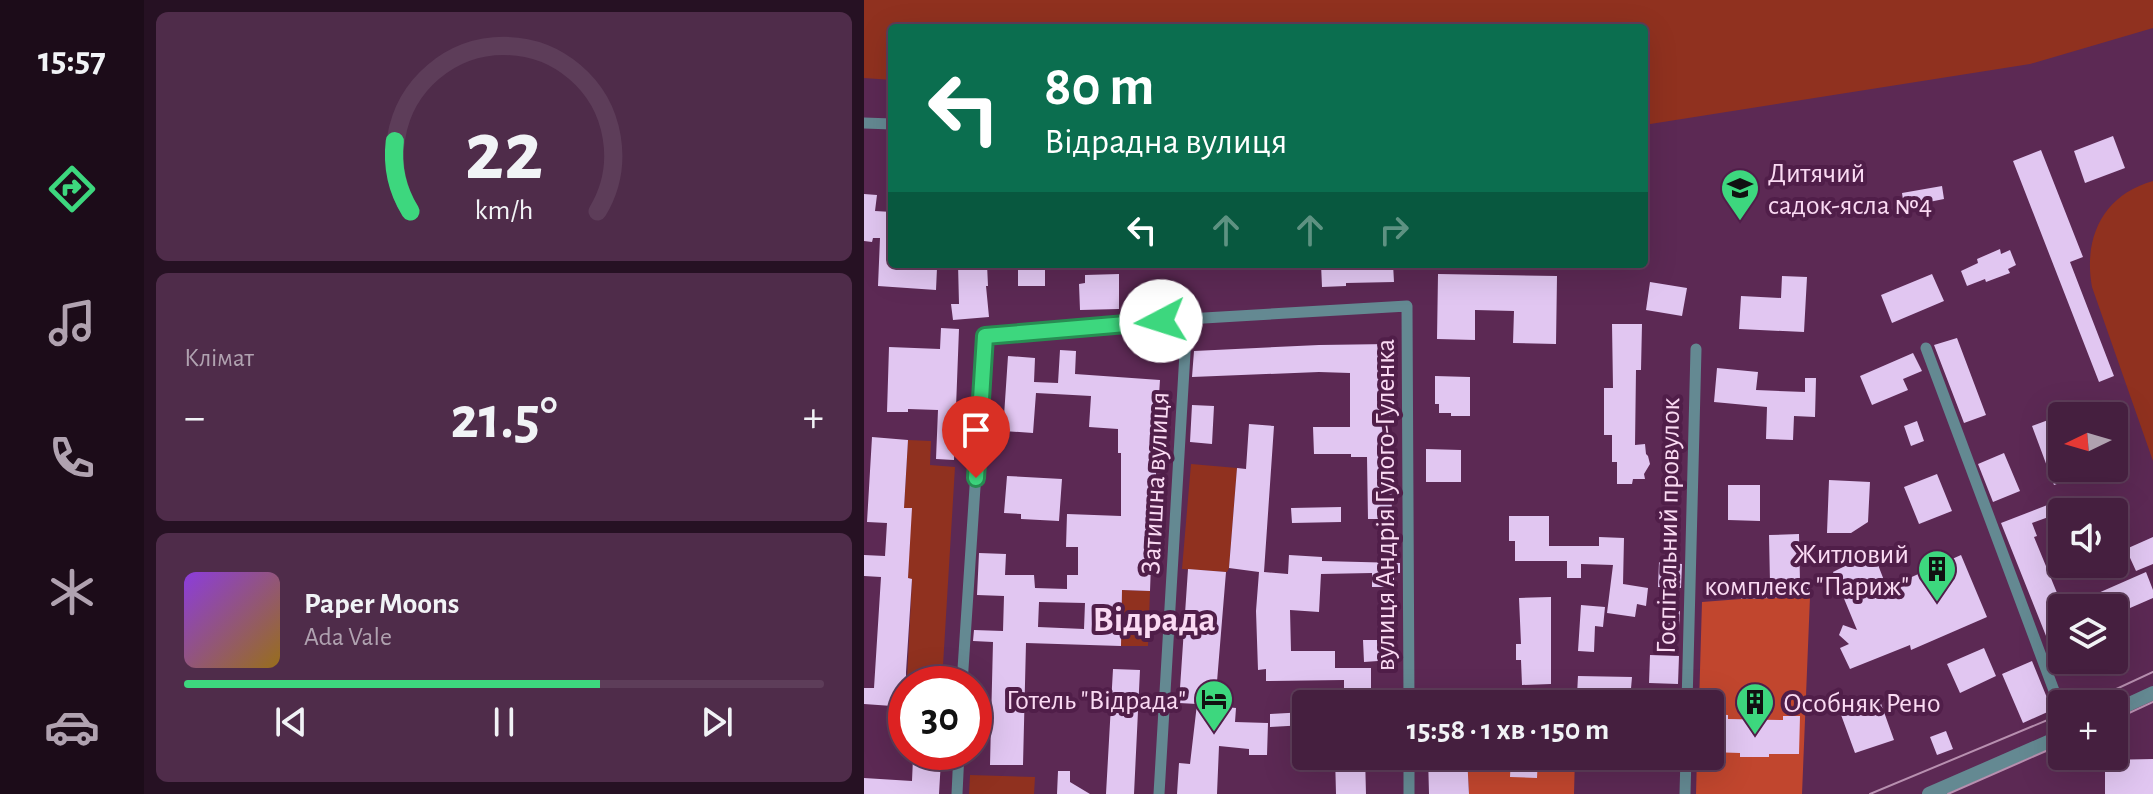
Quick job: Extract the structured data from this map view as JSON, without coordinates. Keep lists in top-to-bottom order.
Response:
{
  "streets": {
    "street": ["Затишна вулиця", "вулиця Андрія Гулого-Гуленка", "Госпітальний провулок"]
  },
  "crossings": [
    ["Затишна вулиця", "вулиця Андрія Гулого-Гуленка"]
  ],
  "districts": ["Відрада"],
  "places": {
    "school or university": ["Дитячий садок-ясла №4"],
    "building": ["Житловий комплекс \"Париж\"", "Особняк Рено"],
    "hotel": ["Готель \"Відрада\""]
  },
  "north": "left",
  "page": {
    "tabs": "15:57",
    "turn": ["80 m", "Відрадна вулиця"],
    "tile": "Клімат",
    "heat": ["−", "21.5°", "+"],
    "map_buttons": "+",
    "song": ["Paper Moons", "Ada Vale"],
    "limit": "30",
    "trip": "15:58 · 1 хв · 150 m",
    "gauge": ["22", "km/h"]
  }
}
